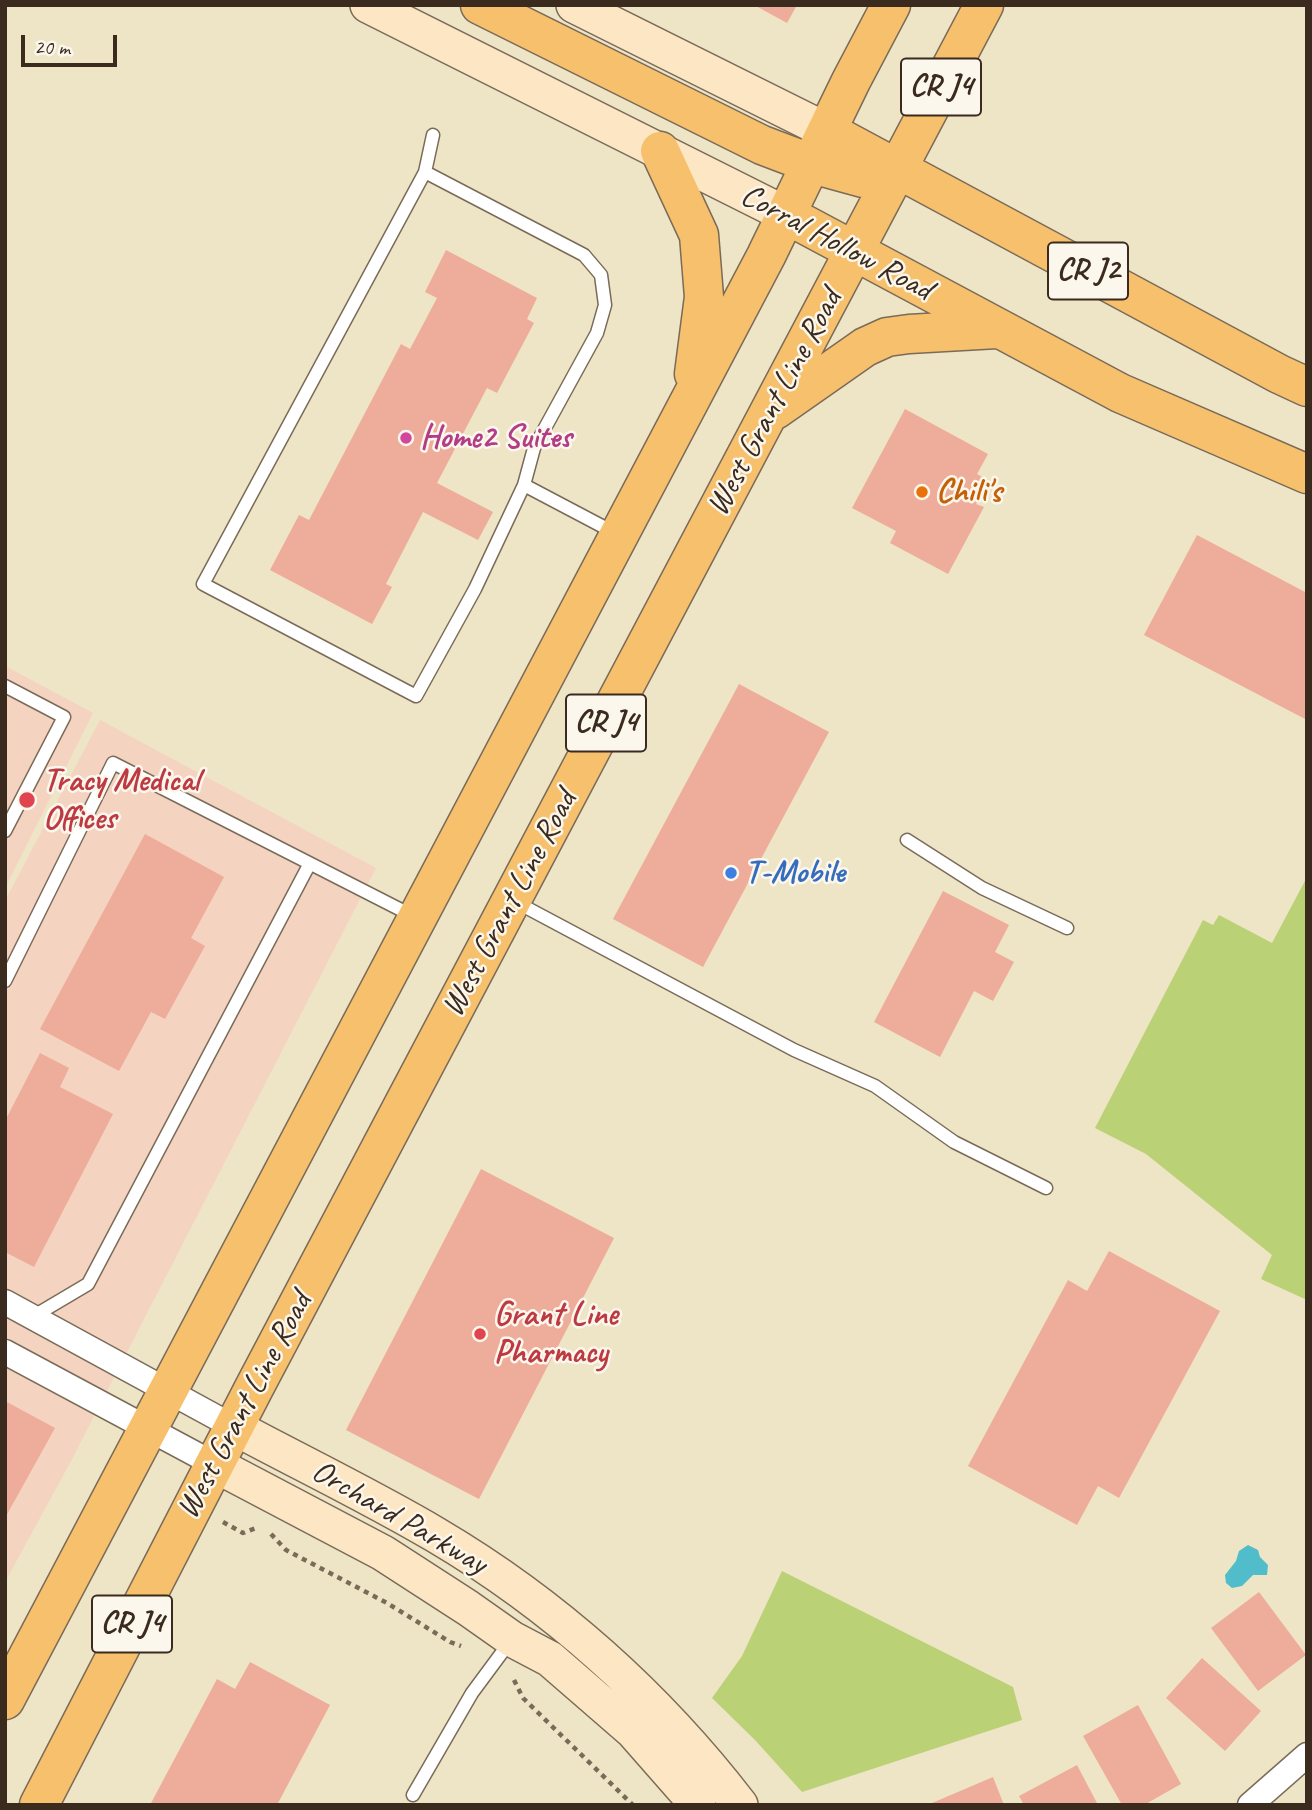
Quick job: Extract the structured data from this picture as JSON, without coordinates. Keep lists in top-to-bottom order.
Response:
{
  "streets": {
    "main road": [
      "CR J4",
      "Corral Hollow Road",
      "CR J2",
      "West Grant Line Road"
    ],
    "street": ["Orchard Parkway"]
  },
  "crossings": [
    ["CR J4", "Corral Hollow Road"],
    ["CR J4", "CR J2"],
    ["CR J4", "Orchard Parkway"],
    ["Corral Hollow Road", "West Grant Line Road"],
    ["CR J2", "West Grant Line Road"],
    ["West Grant Line Road", "Orchard Parkway"]
  ],
  "places": [
    "Home2 Suites",
    "Chili's",
    "Tracy Medical Offices",
    "T-Mobile",
    "Grant Line Pharmacy"
  ],
  "scale_bar": "20 m"
}
